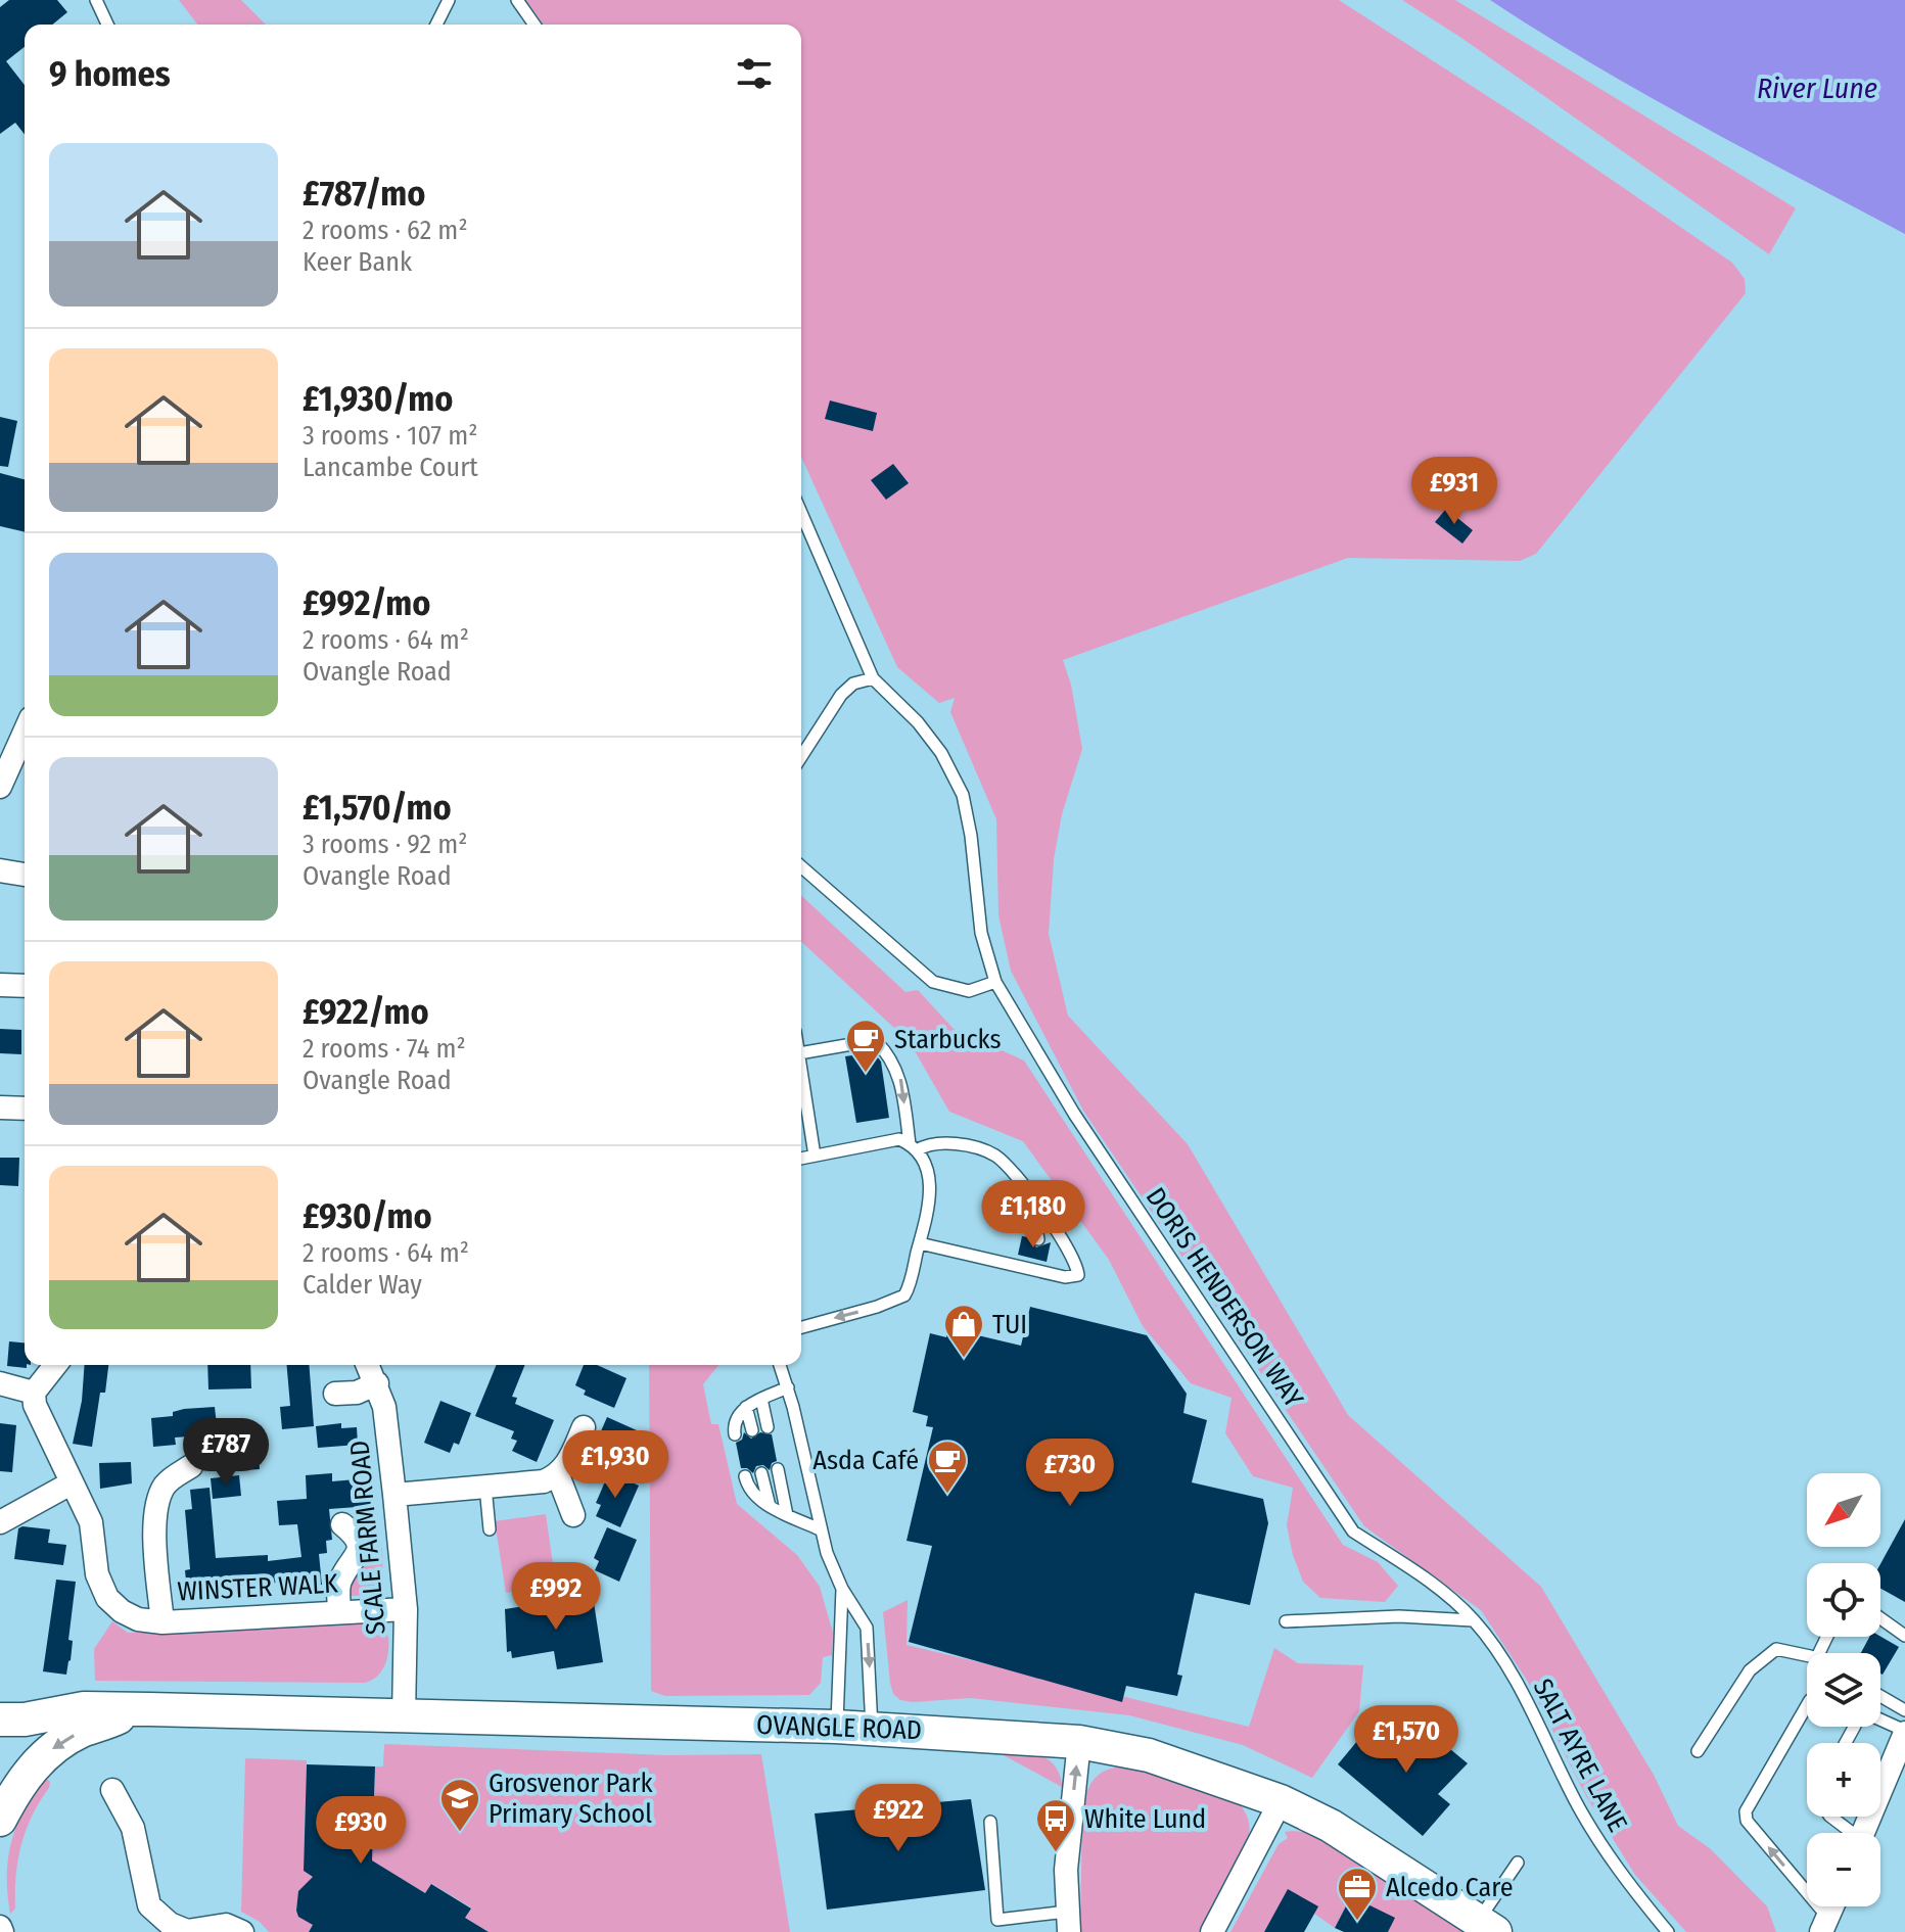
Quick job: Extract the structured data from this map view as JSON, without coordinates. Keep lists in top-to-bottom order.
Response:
{
  "streets": {
    "main road": ["OVANGLE ROAD"],
    "street": ["SCALE FARM ROAD", "WINSTER WALK"],
    "lane": ["DORIS HENDERSON WAY", "SALT AYRE LANE"]
  },
  "crossings": [
    ["DORIS HENDERSON WAY", "SALT AYRE LANE"],
    ["SCALE FARM ROAD", "WINSTER WALK"],
    ["SCALE FARM ROAD", "OVANGLE ROAD"]
  ],
  "water": ["River Lune"],
  "places": {
    "cafe": ["Starbucks", "Asda Café"],
    "shop": ["TUI"],
    "school or university": ["Grosvenor Park Primary School"],
    "bus stop": ["White Lund"],
    "office": ["Alcedo Care"]
  },
  "north": "bottom left",
  "page": {
    "heading": "9 homes",
    "list": [
      {
        "name": "£787/mo",
        "note": "2 rooms · 62 m² · Keer Bank"
      },
      {
        "name": "£1,930/mo",
        "note": "3 rooms · 107 m² · Lancambe Court"
      },
      {
        "name": "£992/mo",
        "note": "2 rooms · 64 m² · Ovangle Road"
      },
      {
        "name": "£1,570/mo",
        "note": "3 rooms · 92 m² · Ovangle Road"
      },
      {
        "name": "£922/mo",
        "note": "2 rooms · 74 m² · Ovangle Road"
      },
      {
        "name": "£930/mo",
        "note": "2 rooms · 64 m² · Calder Way"
      }
    ],
    "price": [
      "£931",
      "£1,180",
      "£787",
      "£1,930",
      "£730",
      "£992",
      "£1,570",
      "£922",
      "£930"
    ],
    "map_buttons": ["+", "−"]
  }
}
